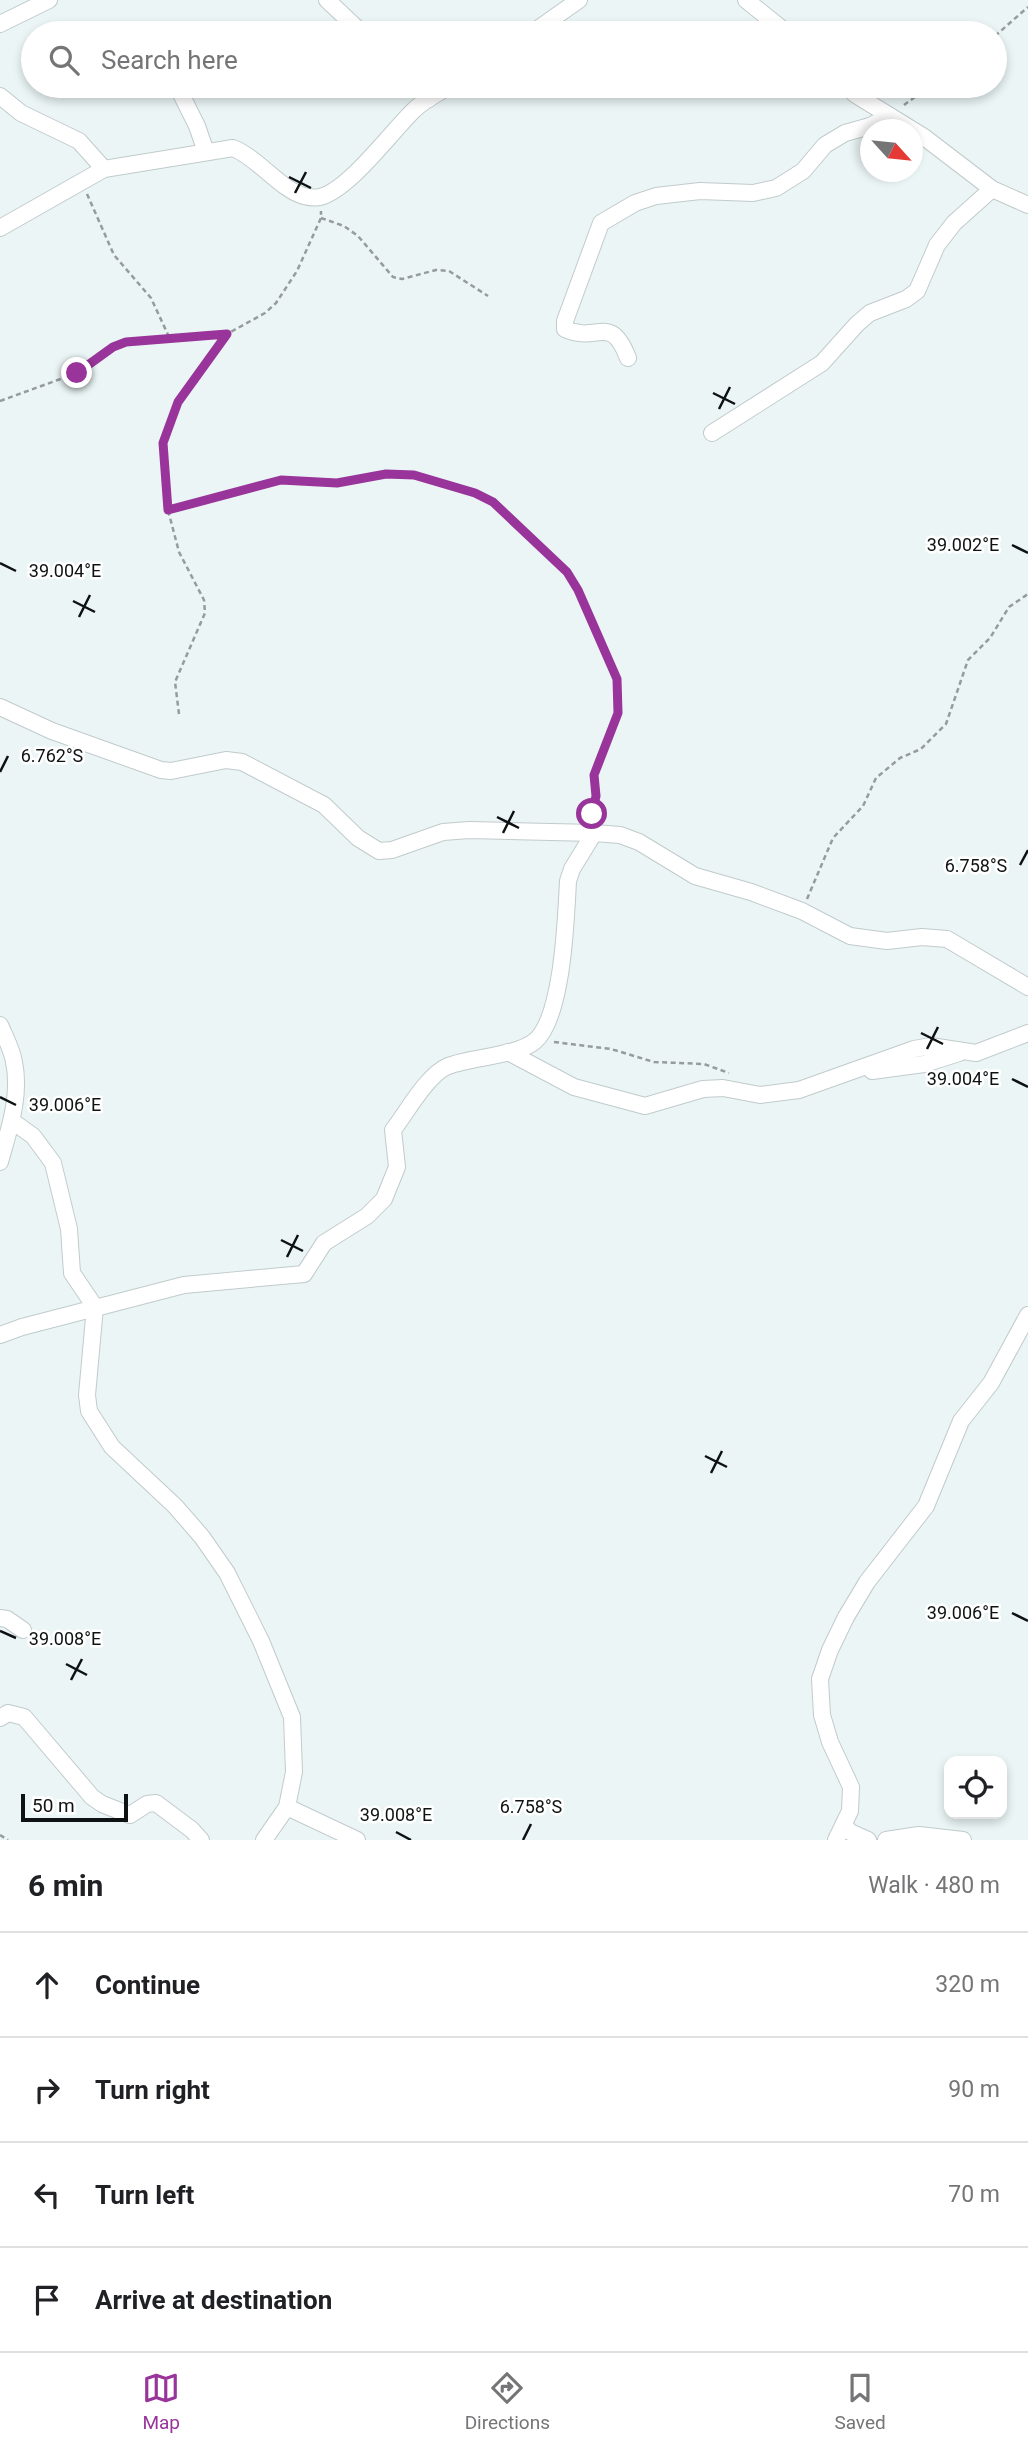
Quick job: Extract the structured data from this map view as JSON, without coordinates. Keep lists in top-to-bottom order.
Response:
{
  "scale_bar": "50 m",
  "north": "bottom right",
  "page": {
    "search": "Search here",
    "scale": "50 m",
    "heading": ["6 min", "Walk · 480 m"],
    "list": [
      ["Continue", "320 m"],
      ["Turn right", "90 m"],
      ["Turn left", "70 m"],
      "Arrive at destination"
    ],
    "nav": ["Map", "Directions", "Saved"]
  },
  "coordinates": [
    "39.002°E",
    "39.004°E",
    "6.762°S",
    "6.758°S",
    "39.006°E",
    "39.008°E"
  ]
}
